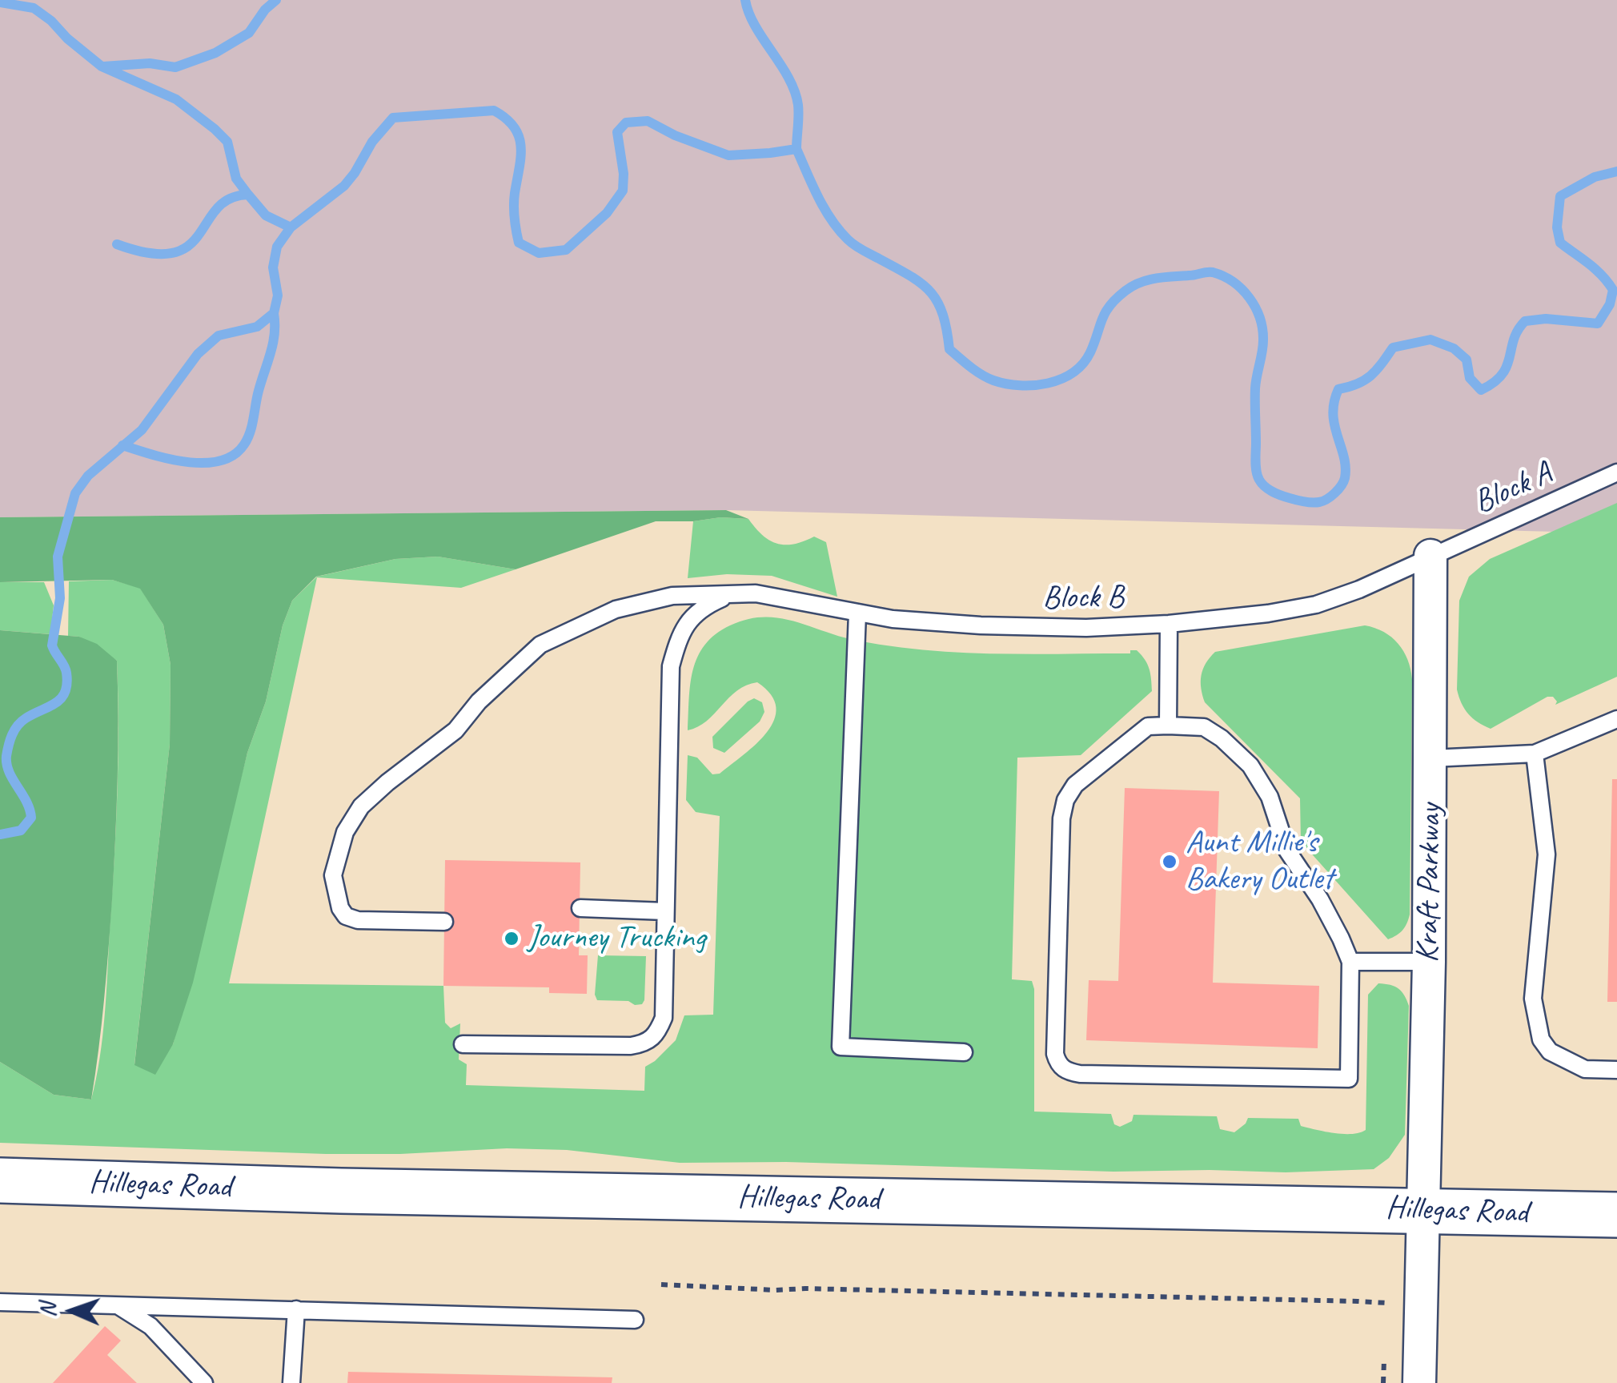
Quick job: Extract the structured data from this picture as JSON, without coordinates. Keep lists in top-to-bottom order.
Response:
{
  "streets": {
    "main road": ["Hillegas Road"],
    "street": ["Kraft Parkway"],
    "lane": ["Block A", "Block B"]
  },
  "crossings": [
    ["Block A", "Block B"],
    ["Block A", "Kraft Parkway"],
    ["Block B", "Kraft Parkway"],
    ["Kraft Parkway", "Hillegas Road"]
  ],
  "places": ["Aunt Millie's Bakery Outlet", "Journey Trucking"],
  "north": "left"
}
